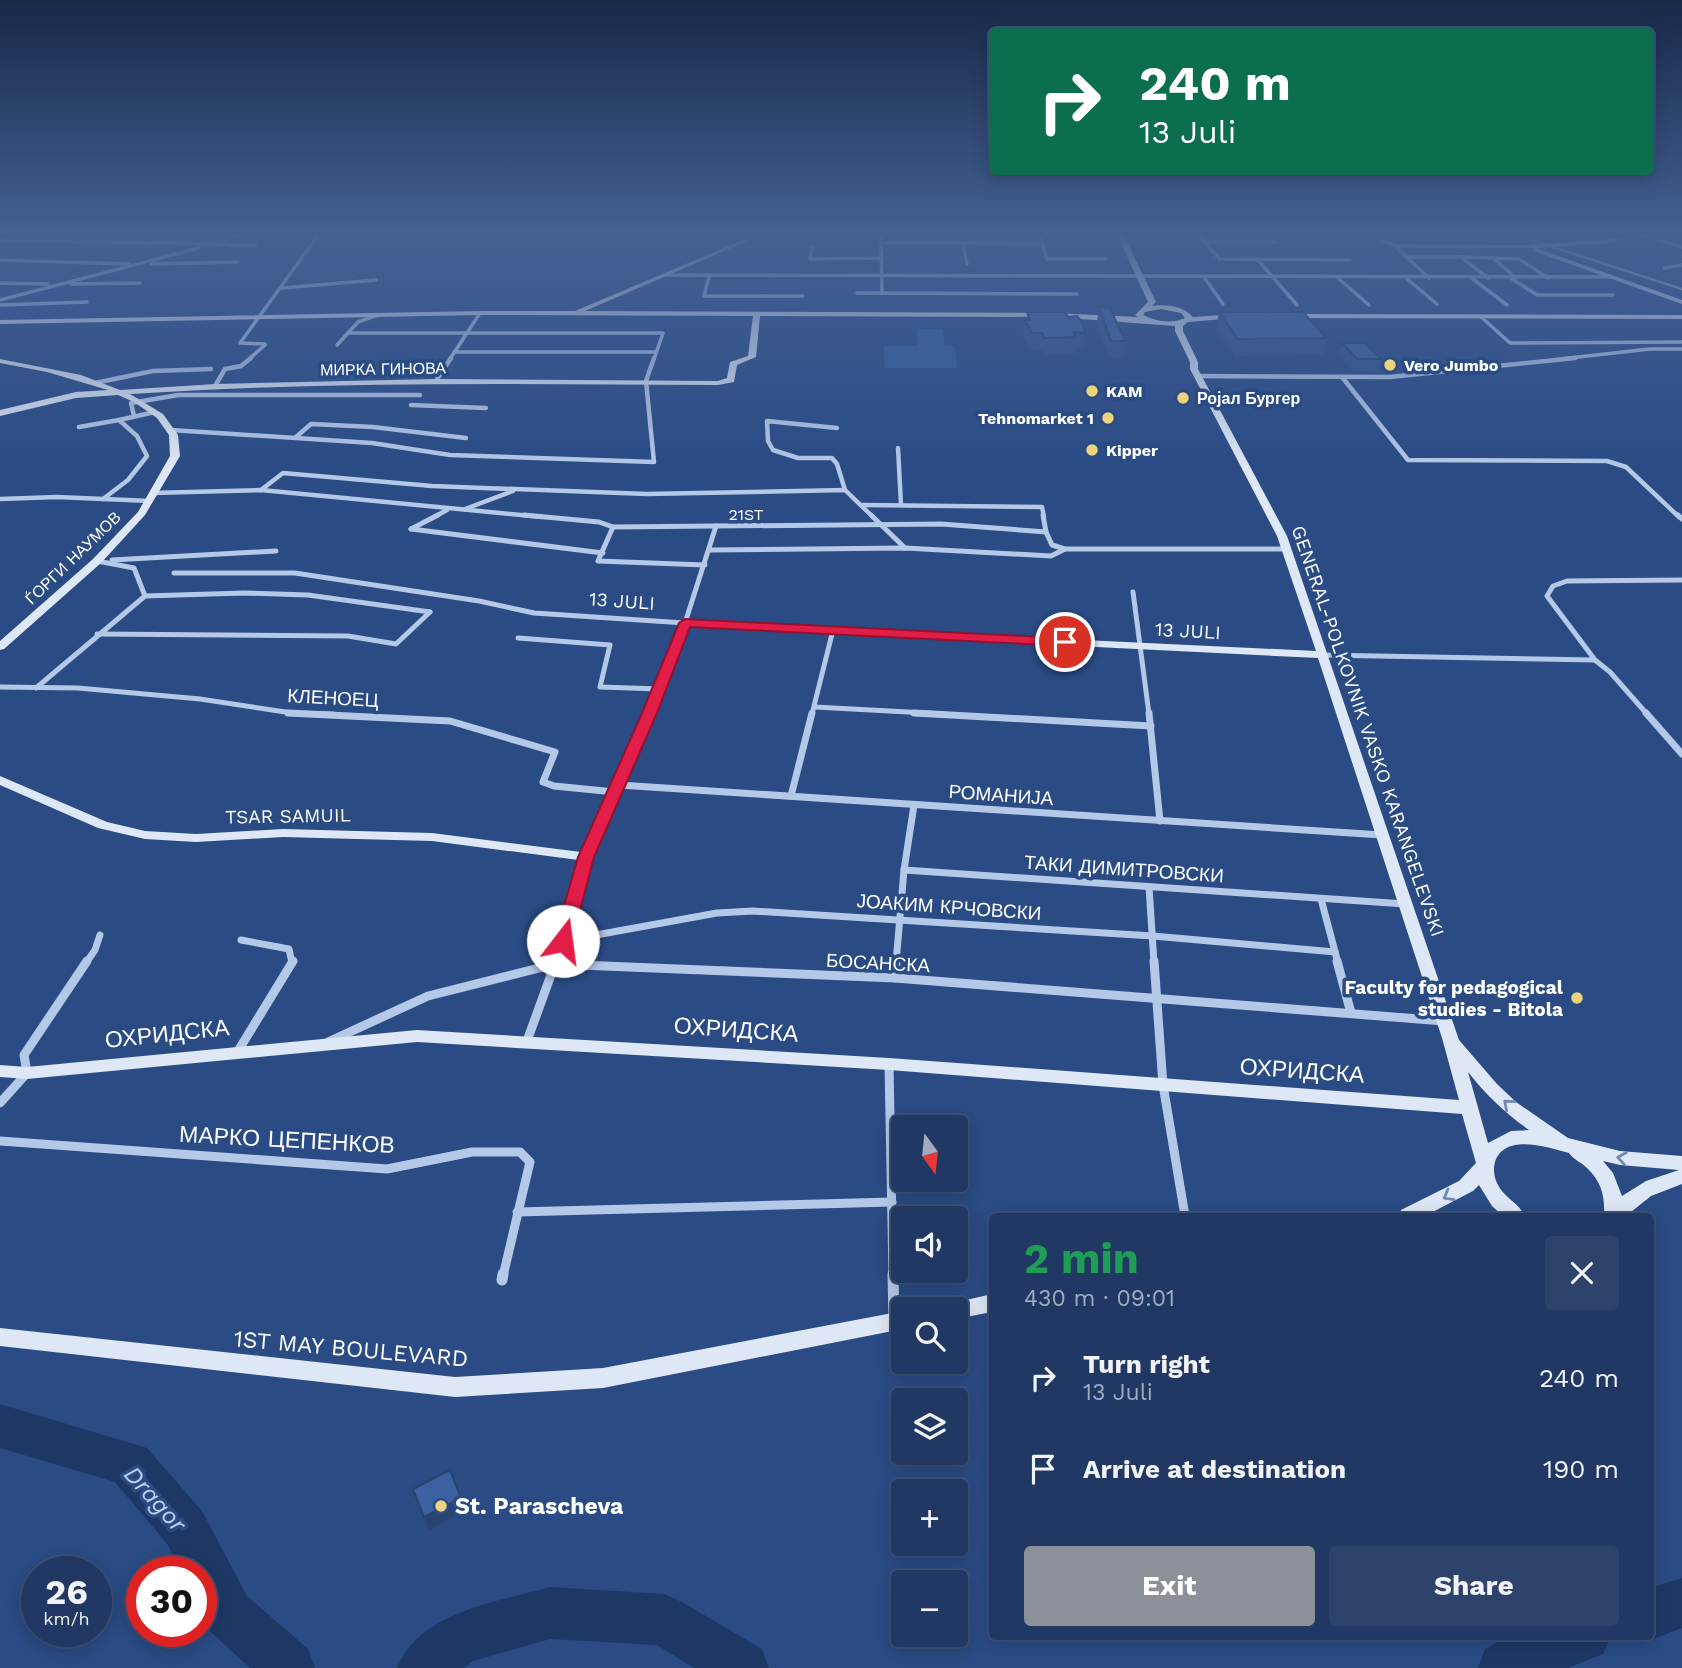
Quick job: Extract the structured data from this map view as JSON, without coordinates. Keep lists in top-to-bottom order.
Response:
{
  "streets": {
    "street": [
      "МИРКА ГИНОВА",
      "21ST",
      "ЃОРГИ НАУМОВ",
      "13 JULI",
      "КЛЕНОЕЦ",
      "GENERAL-POLKOVNIK VASKO KARANGELEVSKI",
      "РОМАНИЈА",
      "TSAR SAMUIL",
      "ТАКИ ДИМИТРОВСКИ",
      "ЈОАКИМ КРЧОВСКИ",
      "БОСАНСКА",
      "ОХРИДСКА",
      "МАРКО ЦЕПЕНКОВ",
      "1ST MAY BOULEVARD"
    ]
  },
  "crossings": [
    ["21ST", "ЃОРГИ НАУМОВ"],
    ["13 JULI", "GENERAL-POLKOVNIK VASKO KARANGELEVSKI"],
    ["КЛЕНОЕЦ", "РОМАНИЈА"],
    ["GENERAL-POLKOVNIK VASKO KARANGELEVSKI", "РОМАНИЈА"],
    ["GENERAL-POLKOVNIK VASKO KARANGELEVSKI", "ТАКИ ДИМИТРОВСКИ"],
    ["GENERAL-POLKOVNIK VASKO KARANGELEVSKI", "БОСАНСКА"],
    ["GENERAL-POLKOVNIK VASKO KARANGELEVSKI", "ОХРИДСКА"],
    ["БОСАНСКА", "ОХРИДСКА"]
  ],
  "water": ["Dragor"],
  "places": [
    "Vero Jumbo",
    "KAM",
    "Ројал Бургер",
    "Tehnomarket 1",
    "Kipper",
    "Faculty for pedagogical studies - Bitola",
    "St. Parascheva"
  ],
  "north": "bottom",
  "page": {
    "turn": ["240 m", "13 Juli"],
    "map_buttons": ["+", "−"],
    "heading": ["2 min", "430 m · 09:01"],
    "list": [
      {
        "name": "Turn right",
        "note": "13 Juli",
        "value": "240 m"
      },
      {
        "name": "Arrive at destination",
        "value": "190 m"
      }
    ],
    "buttons": ["Exit", "Share"],
    "speed": "26 km/h",
    "limit": "30"
  }
}
